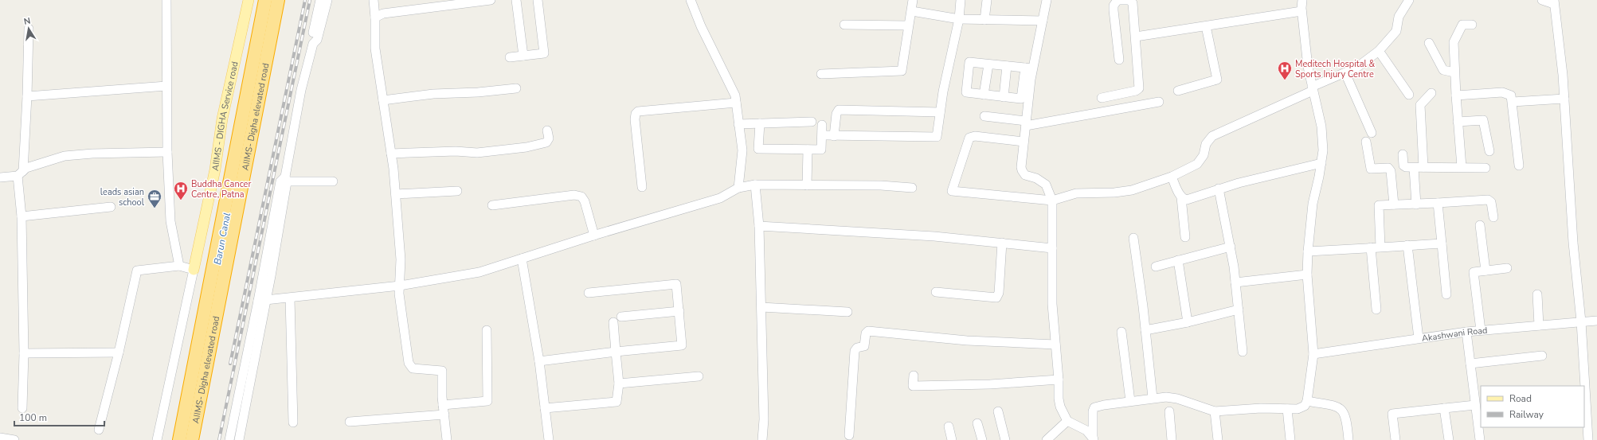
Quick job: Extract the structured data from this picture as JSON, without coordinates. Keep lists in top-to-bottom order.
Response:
{
  "streets": {
    "highway": ["AIIMS- Digha elevated road"],
    "main road": ["AIIMS - DIGHA Service road"],
    "street": ["Akashwani Road"]
  },
  "water": ["Barun Canal"],
  "places": {
    "hospital": ["Meditech Hospital & Sports Injury Centre", "Buddha Cancer Centre, Patna"],
    "office": ["leads asian school"]
  },
  "legend": ["Road", "Railway"],
  "scale_bar": "100 m",
  "north": "top"
}
